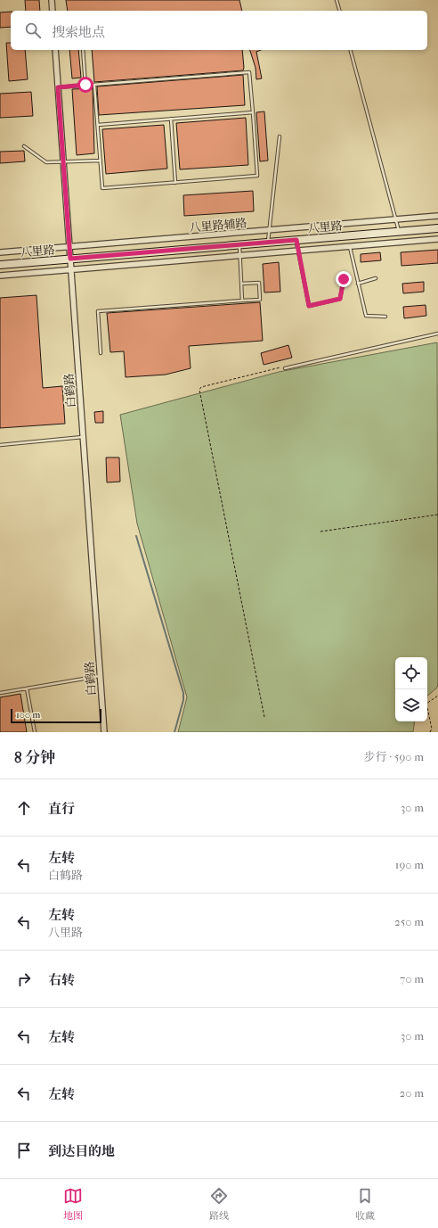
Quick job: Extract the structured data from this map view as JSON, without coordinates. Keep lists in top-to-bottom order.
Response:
{
  "streets": {
    "main road": ["八里路"],
    "street": ["八里路辅路", "白鹤路"]
  },
  "crossings": [
    ["八里路辅路", "白鹤路"],
    ["八里路", "白鹤路"]
  ],
  "scale_bar": "100 m",
  "page": {
    "search": "搜索地点",
    "scale": "100 m",
    "heading": ["8 分钟", "步行 · 590 m"],
    "list": [
      ["直行", "30 m"],
      ["左转", "白鹤路", "190 m"],
      ["左转", "八里路", "250 m"],
      ["右转", "70 m"],
      ["左转", "30 m"],
      ["左转", "20 m"],
      "到达目的地"
    ],
    "nav": ["地图", "路线", "收藏"]
  }
}
